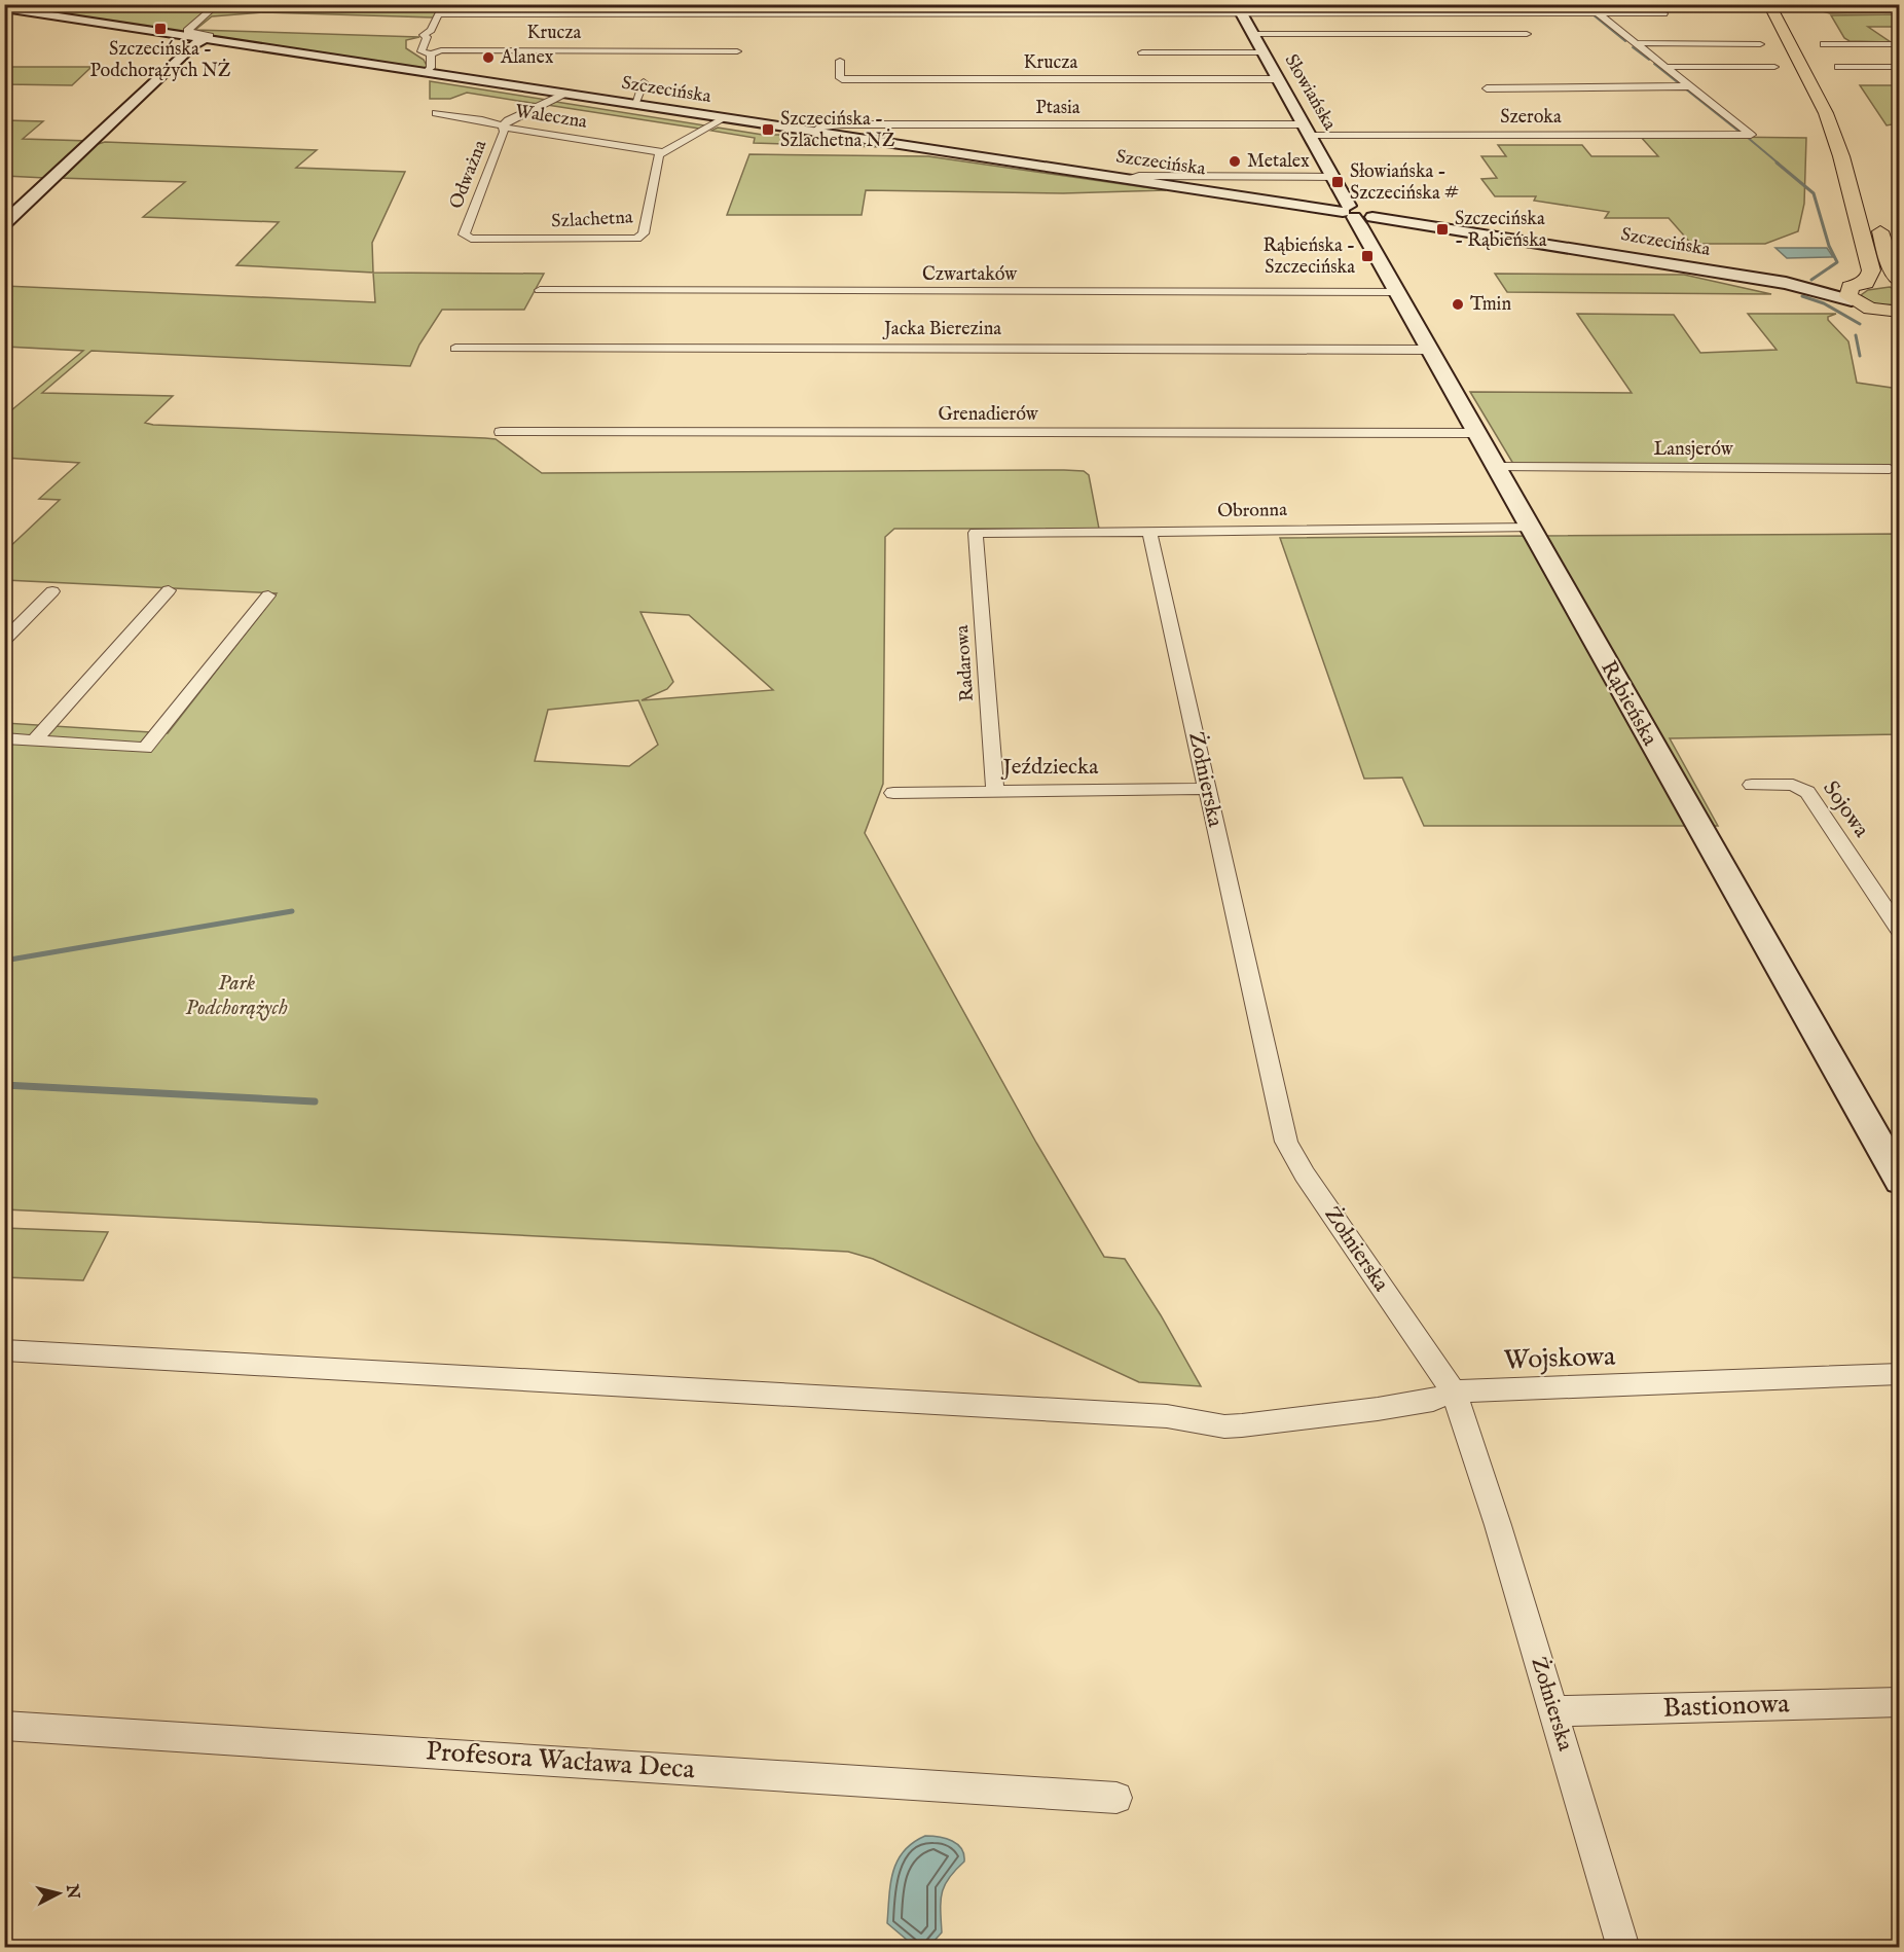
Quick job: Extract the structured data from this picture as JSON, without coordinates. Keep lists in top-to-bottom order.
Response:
{
  "streets": {
    "street": [
      "Krucza",
      "Szczecińska",
      "Słowiańska",
      "Ptasia",
      "Waleczna",
      "Szeroka",
      "Odważna",
      "Szlachetna",
      "Czwartaków",
      "Jacka Bierezina",
      "Grenadierów",
      "Lansjerów",
      "Obronna",
      "Radarowa",
      "Rąbieńska",
      "Jeździecka",
      "Żołnierska",
      "Sojowa",
      "Wojskowa",
      "Bastionowa",
      "Profesora Wacława Deca"
    ]
  },
  "crossings": [
    ["Krucza", "Słowiańska"],
    ["Szczecińska", "Słowiańska"],
    ["Szczecińska", "Ptasia"],
    ["Szczecińska", "Rąbieńska"],
    ["Słowiańska", "Ptasia"],
    ["Słowiańska", "Szeroka"],
    ["Słowiańska", "Rąbieńska"],
    ["Ptasia", "Szeroka"],
    ["Waleczna", "Odważna"],
    ["Waleczna", "Szlachetna"],
    ["Odważna", "Szlachetna"],
    ["Czwartaków", "Rąbieńska"],
    ["Jacka Bierezina", "Rąbieńska"],
    ["Grenadierów", "Rąbieńska"],
    ["Lansjerów", "Rąbieńska"],
    ["Obronna", "Radarowa"],
    ["Obronna", "Rąbieńska"],
    ["Obronna", "Żołnierska"],
    ["Radarowa", "Jeździecka"],
    ["Jeździecka", "Żołnierska"],
    ["Żołnierska", "Wojskowa"],
    ["Żołnierska", "Bastionowa"]
  ],
  "parks": ["Park Podchorążych"],
  "places": {
    "transit": [
      "Szczecińska - Podchorążych NŻ",
      "Szczecińska - Szlachetna NŻ",
      "Słowiańska - Szczecińska #",
      "Szczecińska - Rąbieńska",
      "Rąbieńska - Szczecińska"
    ],
    "other": ["Alanex", "Metalex", "Tmin"]
  },
  "north": "right"
}
